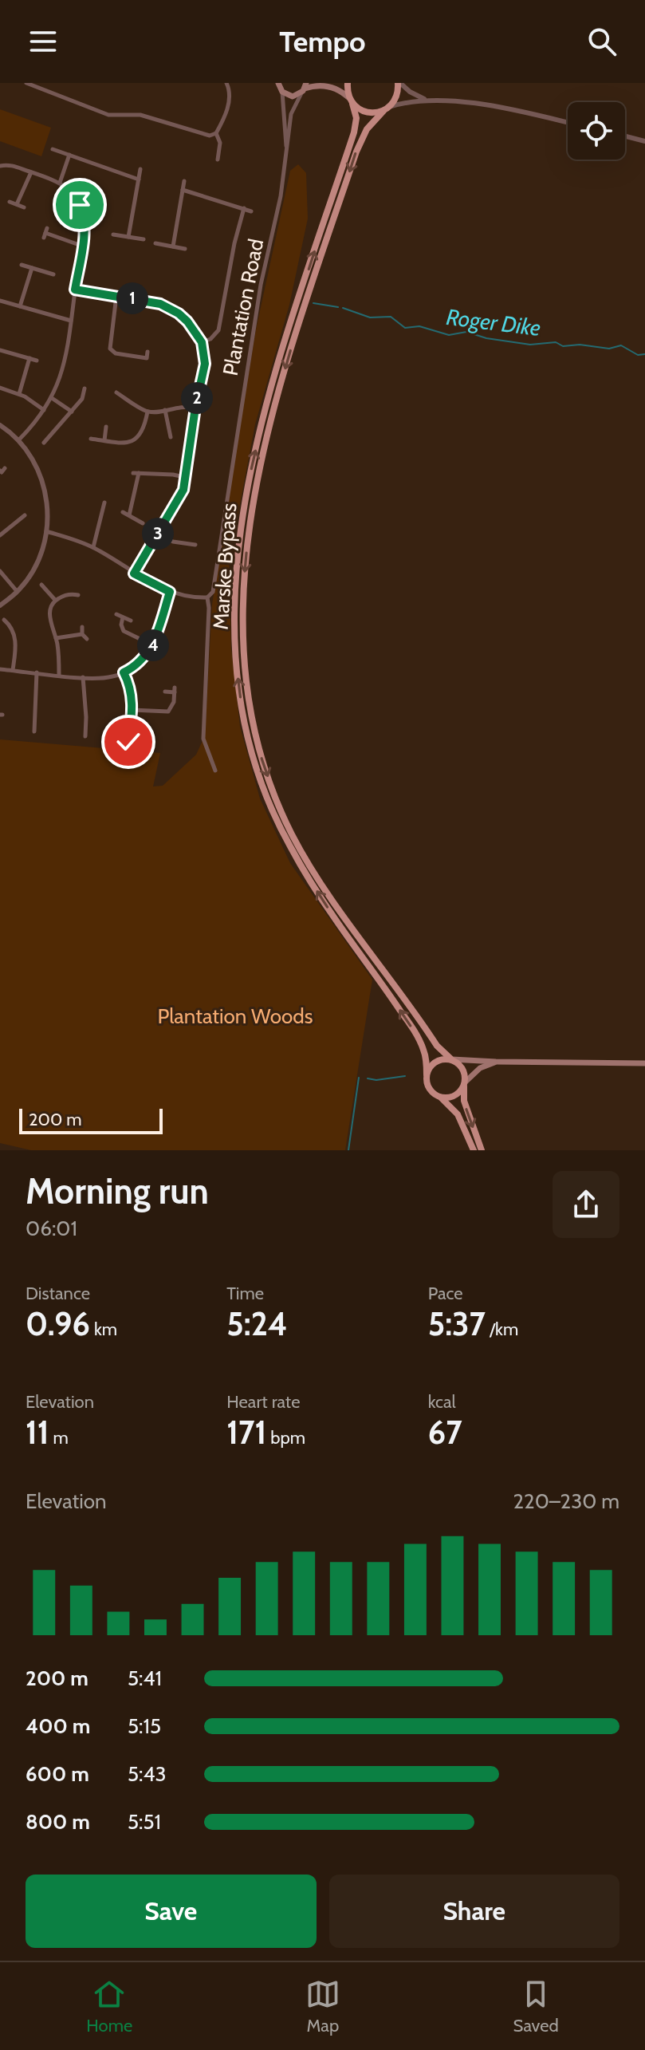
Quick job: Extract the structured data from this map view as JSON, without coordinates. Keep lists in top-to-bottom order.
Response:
{
  "streets": {
    "main road": ["Marske Bypass"],
    "street": ["Plantation Road"]
  },
  "water": ["Roger Dike"],
  "parks": ["Plantation Woods"],
  "scale_bar": "200 m",
  "page": {
    "header": "Tempo",
    "pins": [
      "1",
      "2",
      "3",
      "4"
    ],
    "scale": "200 m",
    "heading": ["Morning run", "06:01"],
    "stats": [
      ["Distance", "0.96 km"],
      ["Time", "5:24"],
      ["Pace", "5:37 /km"],
      ["Elevation", "11 m"],
      ["Heart rate", "171 bpm"],
      ["kcal", "67"]
    ],
    "chart": ["Elevation", "220–230 m"],
    "list": [
      {
        "name": "200 m",
        "note": "5:41"
      },
      {
        "name": "400 m",
        "note": "5:15"
      },
      {
        "name": "600 m",
        "note": "5:43"
      },
      {
        "name": "800 m",
        "note": "5:51"
      }
    ],
    "buttons": ["Save", "Share"],
    "tabs": ["Home", "Map", "Saved"]
  }
}
